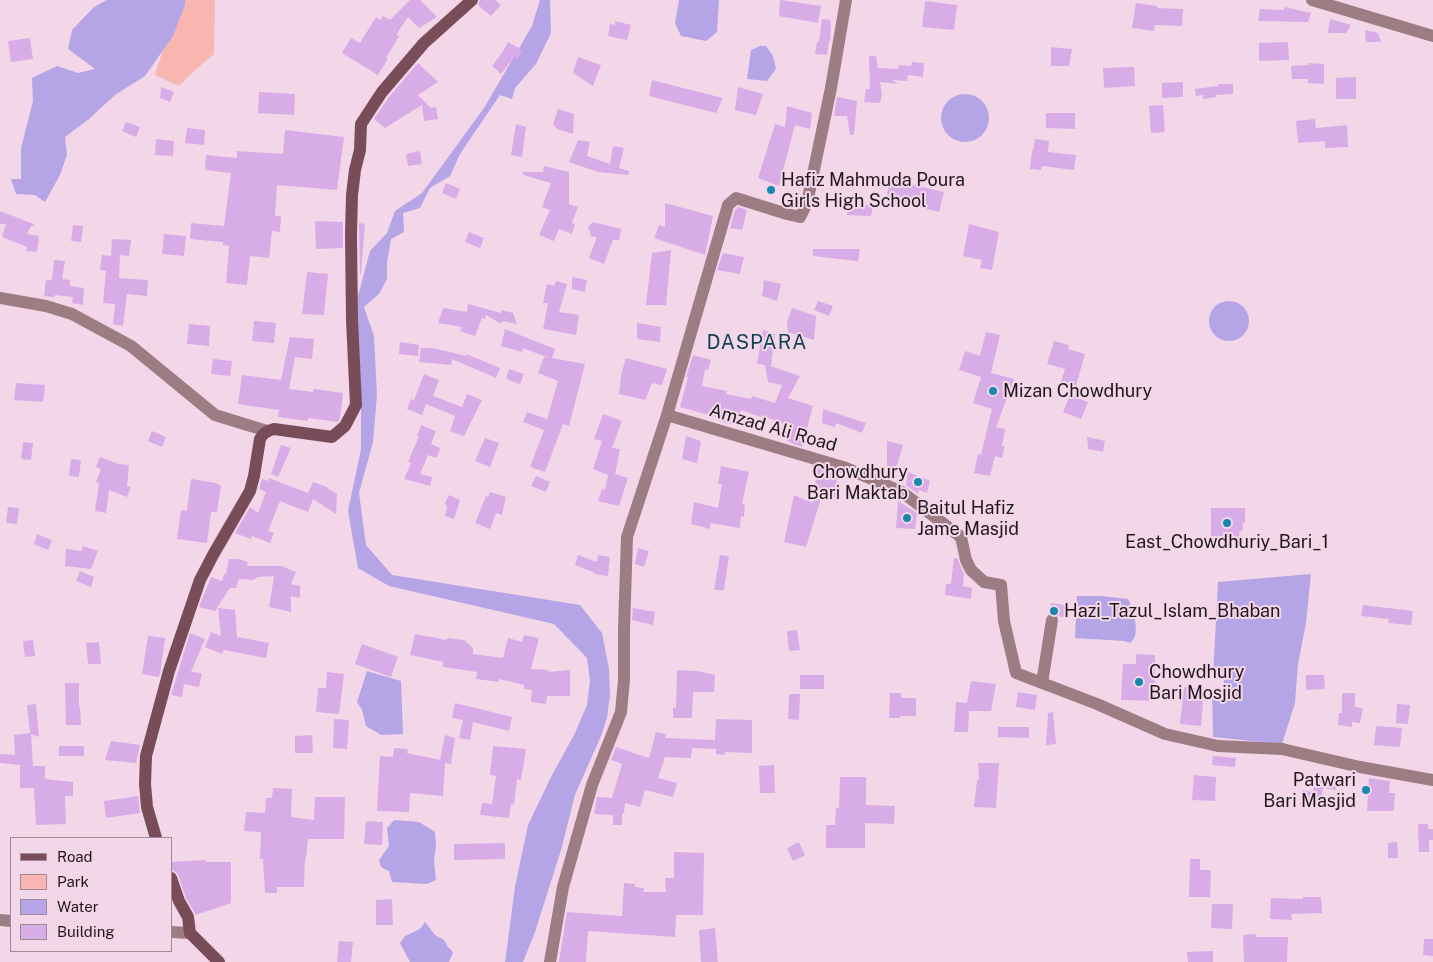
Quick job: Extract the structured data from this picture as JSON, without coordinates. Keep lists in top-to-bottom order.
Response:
{
  "streets": {
    "street": ["Amzad Ali Road"]
  },
  "districts": ["DASPARA"],
  "places": [
    "Hafiz Mahmuda Poura Girls High School",
    "Mizan Chowdhury",
    "Chowdhury Bari Maktab",
    "Baitul Hafiz Jame Masjid",
    "East_Chowdhuriy_Bari_1",
    "Hazi_Tazul_Islam_Bhaban",
    "Chowdhury Bari Mosjid",
    "Patwari Bari Masjid"
  ],
  "legend": [
    "Road",
    "Park",
    "Water",
    "Building"
  ]
}
